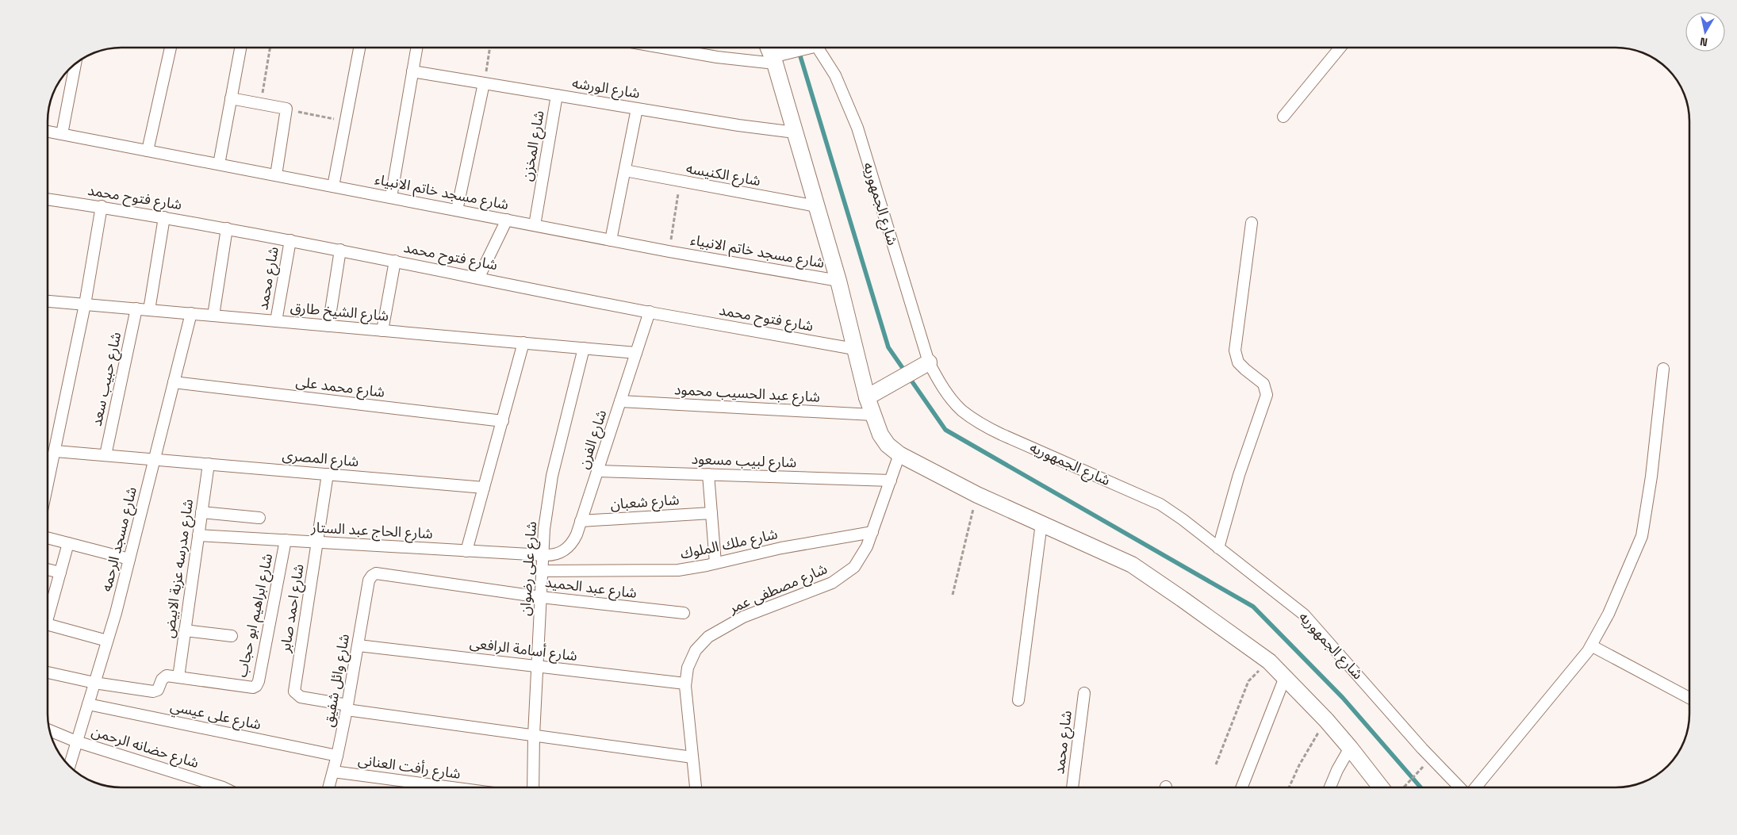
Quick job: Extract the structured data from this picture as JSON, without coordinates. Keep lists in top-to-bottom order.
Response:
{
  "streets": {
    "street": [
      "شارع الورشه",
      "شارع المخزن",
      "شارع الكنيسه",
      "شارع مسجد خاتم الانبياء",
      "شارع فتوح محمد",
      "شارع الجمهوريه",
      "شارع محمد",
      "شارع الشيخ طارق",
      "شارع حبيب سعد",
      "شارع محمد على",
      "شارع عبد الحسيب محمود",
      "شارع الفرن",
      "شارع المصرى",
      "شارع لبيب مسعود",
      "شارع شعبان",
      "شارع الحاج عبد الستار",
      "شارع مسجد الرحمه",
      "شارع ملك الملوك",
      "شارع مدرسه عزبة الابيض",
      "شارع على رضوان",
      "شارع عبد الحميد",
      "شارع مصطفى عمر",
      "شارع احمد صابر",
      "شارع ابراهيم ابو حجاب",
      "شارع أسامة الرافعى",
      "شارع وائل شفيق",
      "شارع على عيسي",
      "شارع حضانه الرحمن",
      "شارع رأفت العنانى"
    ]
  },
  "crossings": [
    ["شارع الورشه", "شارع المخزن"],
    ["شارع المخزن", "شارع مسجد خاتم الانبياء"],
    ["شارع فتوح محمد", "شارع محمد"],
    ["شارع فتوح محمد", "شارع الفرن"],
    ["شارع محمد", "شارع الشيخ طارق"],
    ["شارع الشيخ طارق", "شارع حبيب سعد"],
    ["شارع الشيخ طارق", "شارع الفرن"],
    ["شارع الشيخ طارق", "شارع مسجد الرحمه"],
    ["شارع الشيخ طارق", "شارع على رضوان"],
    ["شارع حبيب سعد", "شارع المصرى"],
    ["شارع محمد على", "شارع مسجد الرحمه"],
    ["شارع عبد الحسيب محمود", "شارع الفرن"],
    ["شارع الفرن", "شارع لبيب مسعود"],
    ["شارع الفرن", "شارع شعبان"],
    ["شارع الفرن", "شارع الحاج عبد الستار"],
    ["شارع الفرن", "شارع على رضوان"],
    ["شارع المصرى", "شارع مسجد الرحمه"],
    ["شارع المصرى", "شارع مدرسه عزبة الابيض"],
    ["شارع المصرى", "شارع احمد صابر"],
    ["شارع لبيب مسعود", "شارع مصطفى عمر"],
    ["شارع الحاج عبد الستار", "شارع مدرسه عزبة الابيض"],
    ["شارع الحاج عبد الستار", "شارع على رضوان"],
    ["شارع الحاج عبد الستار", "شارع احمد صابر"],
    ["شارع الحاج عبد الستار", "شارع ابراهيم ابو حجاب"],
    ["شارع مسجد الرحمه", "شارع ابراهيم ابو حجاب"],
    ["شارع مسجد الرحمه", "شارع على عيسي"],
    ["شارع مسجد الرحمه", "شارع حضانه الرحمن"],
    ["شارع ملك الملوك", "شارع على رضوان"],
    ["شارع ملك الملوك", "شارع مصطفى عمر"],
    ["شارع مدرسه عزبة الابيض", "شارع ابراهيم ابو حجاب"],
    ["شارع على رضوان", "شارع عبد الحميد"],
    ["شارع على رضوان", "شارع أسامة الرافعى"],
    ["شارع عبد الحميد", "شارع وائل شفيق"],
    ["شارع مصطفى عمر", "شارع أسامة الرافعى"],
    ["شارع احمد صابر", "شارع وائل شفيق"],
    ["شارع أسامة الرافعى", "شارع وائل شفيق"],
    ["شارع وائل شفيق", "شارع على عيسي"],
    ["شارع وائل شفيق", "شارع رأفت العنانى"]
  ],
  "north": "bottom"
}
